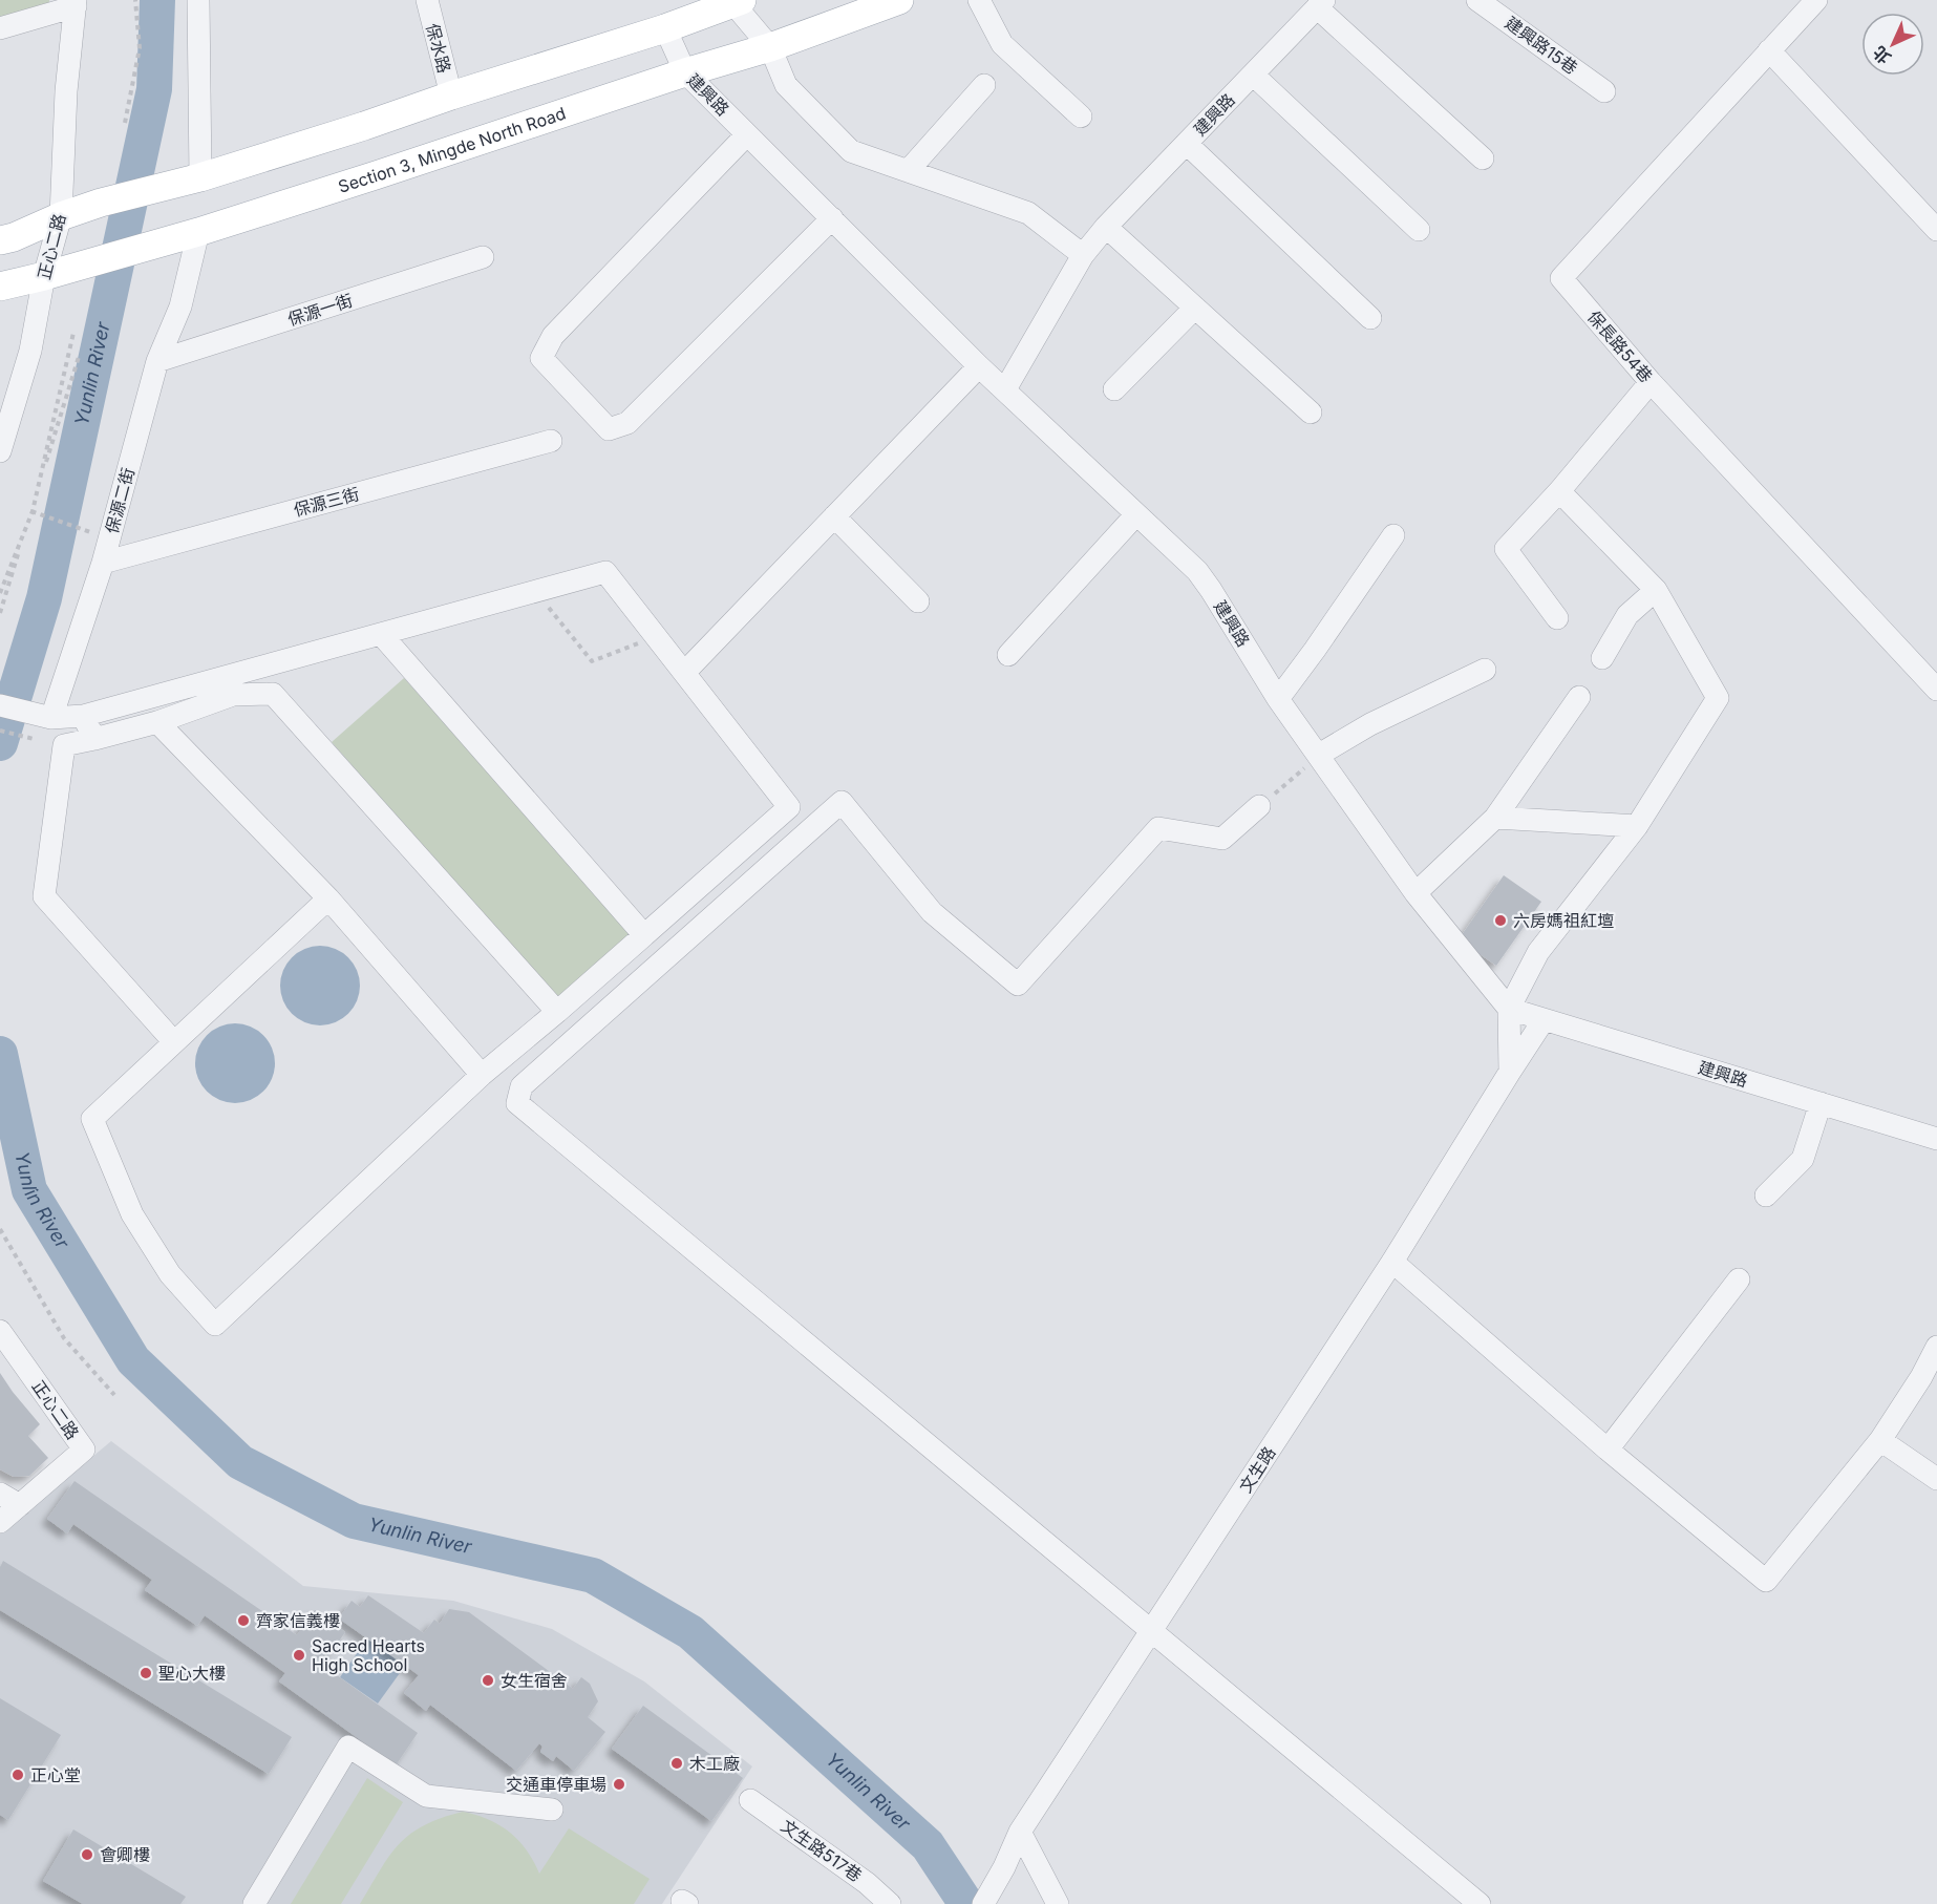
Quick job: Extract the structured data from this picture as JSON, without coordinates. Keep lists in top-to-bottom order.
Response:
{
  "streets": {
    "main road": ["Section 3, Mingde North Road"],
    "street": [
      "建興路15巷",
      "保水路",
      "建興路",
      "正心二路",
      "保源一街",
      "保長路54巷",
      "保源二街",
      "保源三街",
      "文生路",
      "文生路517巷"
    ]
  },
  "crossings": [
    ["建興路", "Section 3, Mingde North Road"],
    ["建興路", "文生路"],
    ["Section 3, Mingde North Road", "正心二路"],
    ["Section 3, Mingde North Road", "保源二街"],
    ["保源一街", "保源二街"],
    ["保源二街", "保源三街"]
  ],
  "water": ["Yunlin River"],
  "places": [
    "六房媽祖紅壇",
    "齊家信義樓",
    "Sacred Hearts High School",
    "聖心大樓",
    "女生宿舍",
    "木工廠",
    "正心堂",
    "交通車停車場",
    "會卿樓"
  ],
  "north": "bottom left"
}
